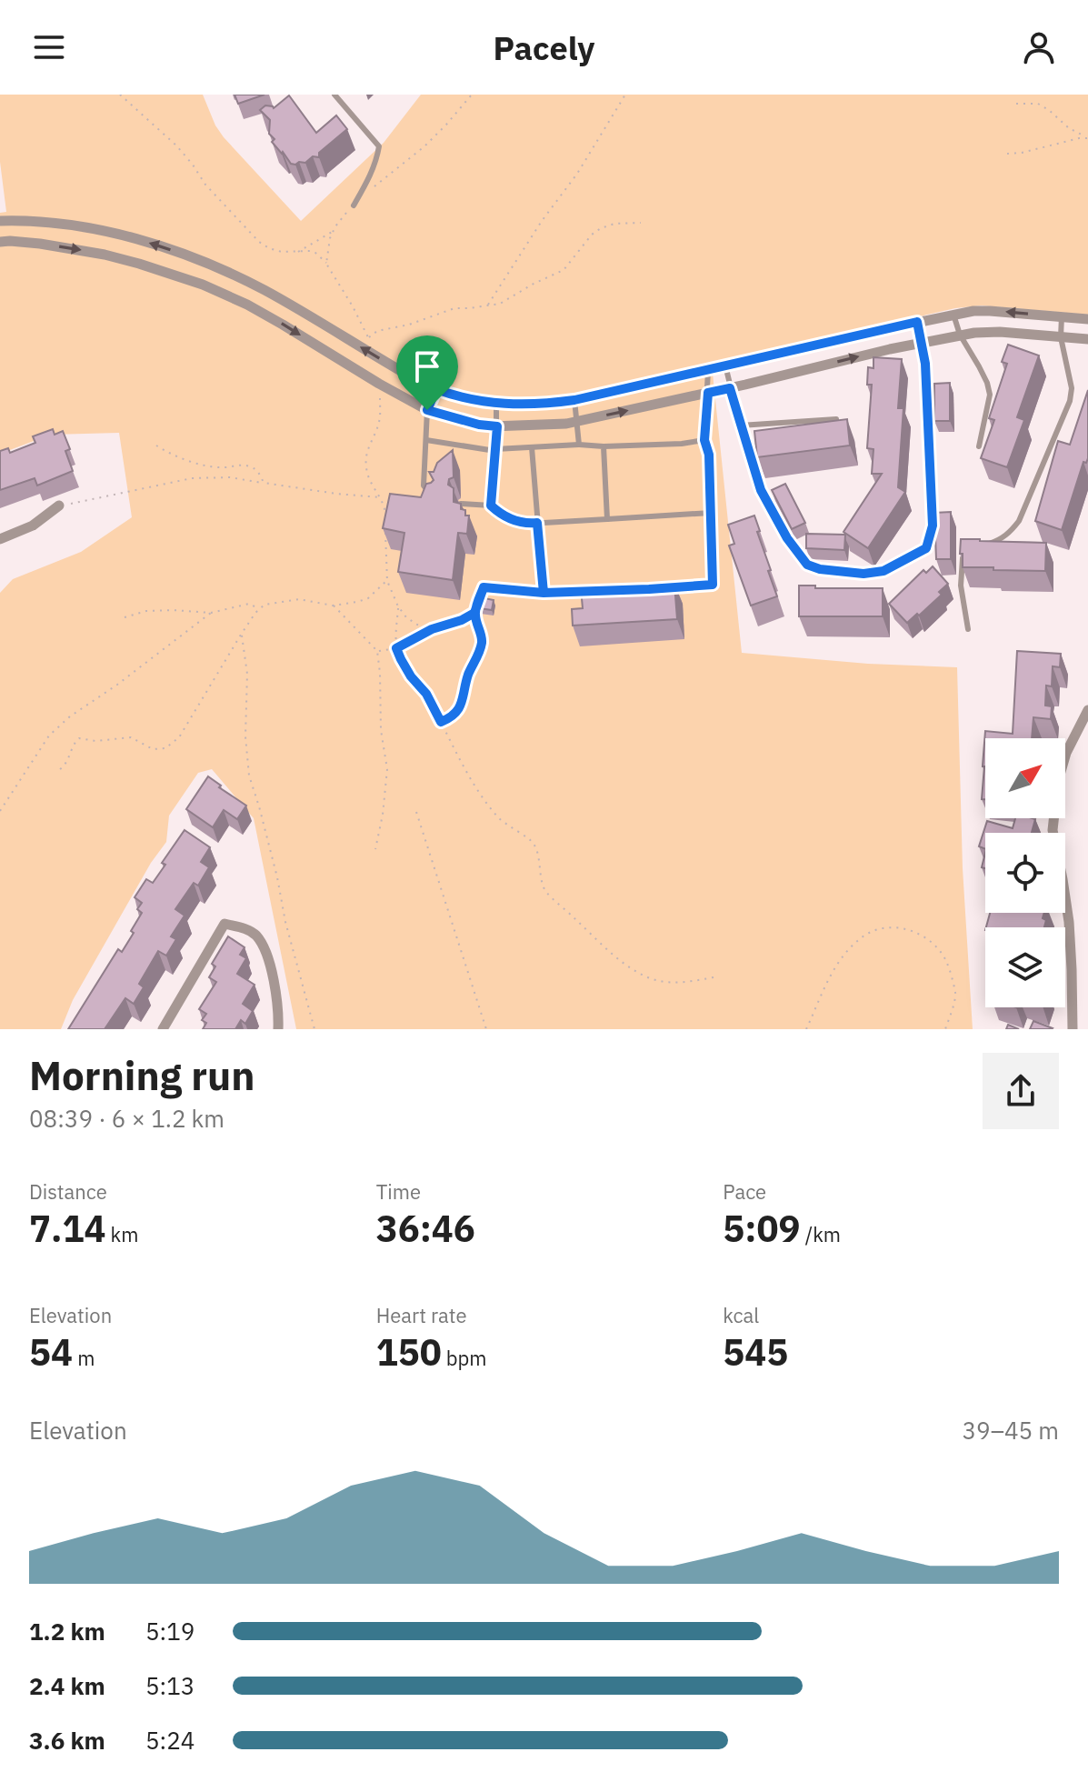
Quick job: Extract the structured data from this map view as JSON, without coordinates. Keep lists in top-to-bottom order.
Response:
{
  "north": "top right",
  "page": {
    "header": "Pacely",
    "heading": ["Morning run", "08:39 · 6 × 1.2 km"],
    "stats": [
      ["Distance", "7.14 km"],
      ["Time", "36:46"],
      ["Pace", "5:09 /km"],
      ["Elevation", "54 m"],
      ["Heart rate", "150 bpm"],
      ["kcal", "545"]
    ],
    "chart": ["Elevation", "39–45 m"],
    "list": [
      {
        "name": "1.2 km",
        "note": "5:19"
      },
      {
        "name": "2.4 km",
        "note": "5:13"
      },
      {
        "name": "3.6 km",
        "note": "5:24"
      }
    ]
  }
}
